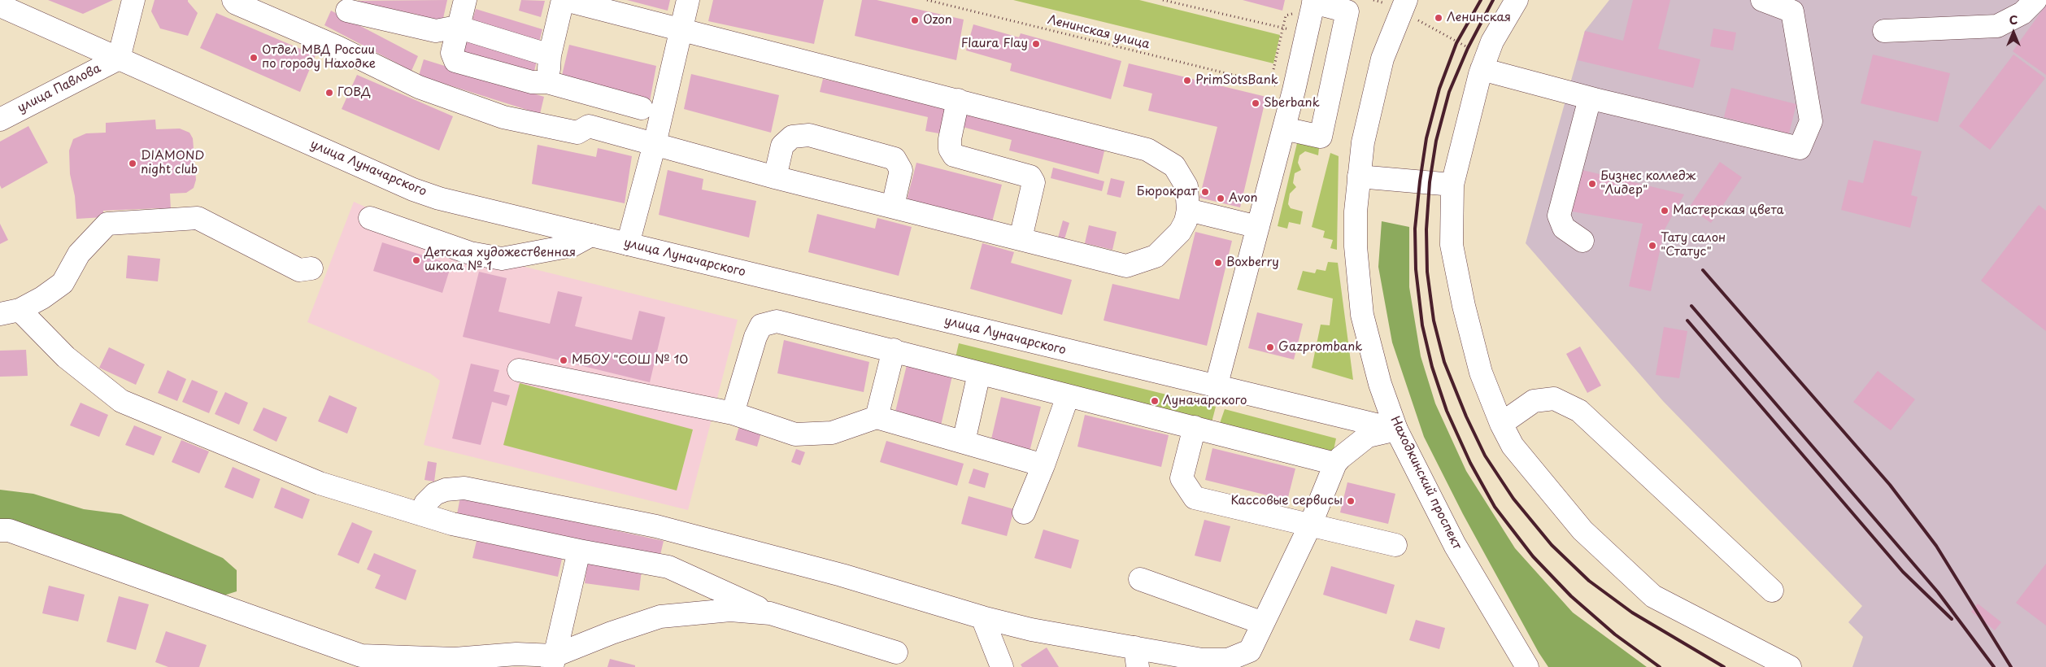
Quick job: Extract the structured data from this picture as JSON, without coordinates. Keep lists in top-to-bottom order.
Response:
{
  "streets": {
    "street": ["улица Павлова", "улица Луначарского", "Находкинский проспект"],
    "path": ["Ленинская улица"]
  },
  "crossings": [
    ["улица Павлова", "улица Луначарского"],
    ["улица Луначарского", "Находкинский проспект"]
  ],
  "places": [
    "Ленинская",
    "Ozon",
    "Flaura Flay",
    "Отдел МВД России по городу Находке",
    "PrimSotsBank",
    "ГОВД",
    "Sberbank",
    "DIAMOND night club",
    "Бизнес колледж \"Лидер\"",
    "Бюрократ",
    "Avon",
    "Мастерская цвета",
    "Тату салон \"Статус\"",
    "Детская художественная школа № 1",
    "Boxberry",
    "Gazprombank",
    "МБОУ \"СОШ № 10",
    "Луначарского",
    "Кассовые сервисы"
  ],
  "north": "top"
}
